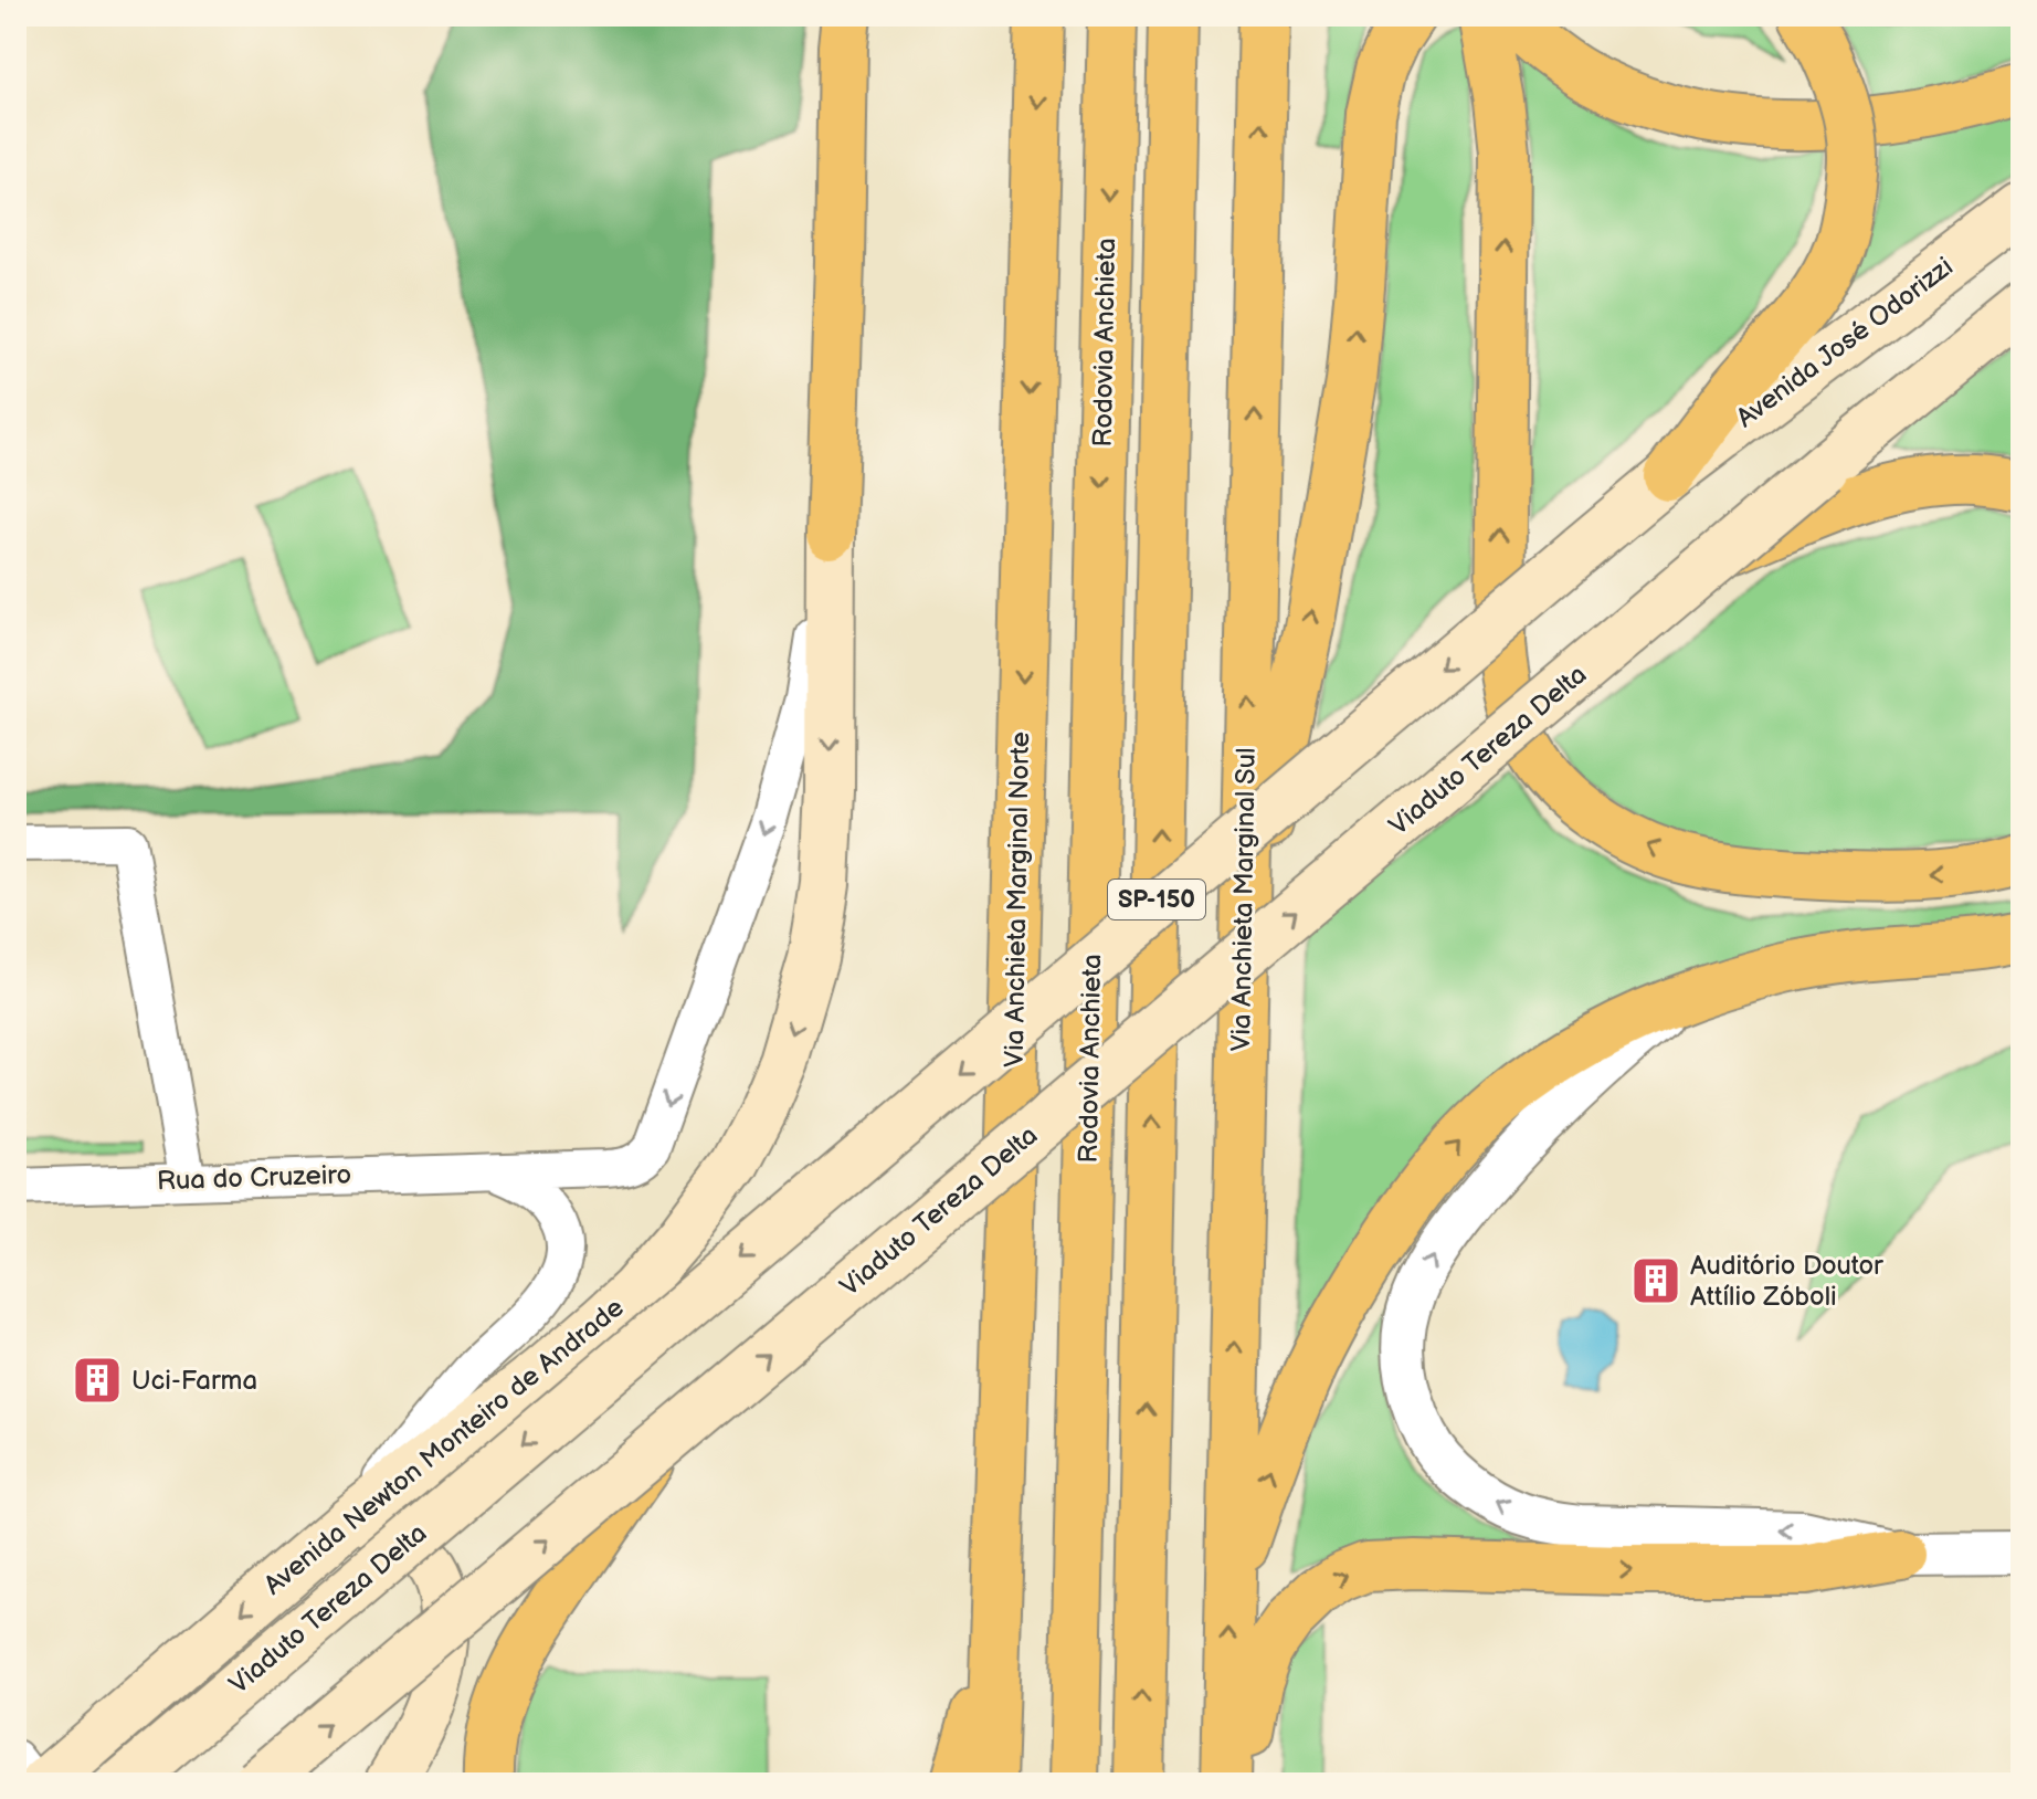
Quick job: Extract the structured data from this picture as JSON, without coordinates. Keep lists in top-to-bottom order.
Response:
{
  "streets": {
    "highway": [
      "Rodovia Anchieta",
      "Via Anchieta Marginal Norte",
      "SP-150",
      "Via Anchieta Marginal Sul"
    ],
    "main road": ["Avenida José Odorizzi", "Viaduto Tereza Delta", "Avenida Newton Monteiro de Andrade"],
    "street": ["Rua do Cruzeiro"]
  },
  "crossings": [
    ["Avenida José Odorizzi", "Viaduto Tereza Delta"],
    ["Rua do Cruzeiro", "Avenida Newton Monteiro de Andrade"]
  ],
  "one_way": ["Rua do Cruzeiro", "Avenida Newton Monteiro de Andrade"],
  "places": {
    "building": ["Auditório Doutor Attílio Zóboli", "Uci-Farma"]
  }
}
